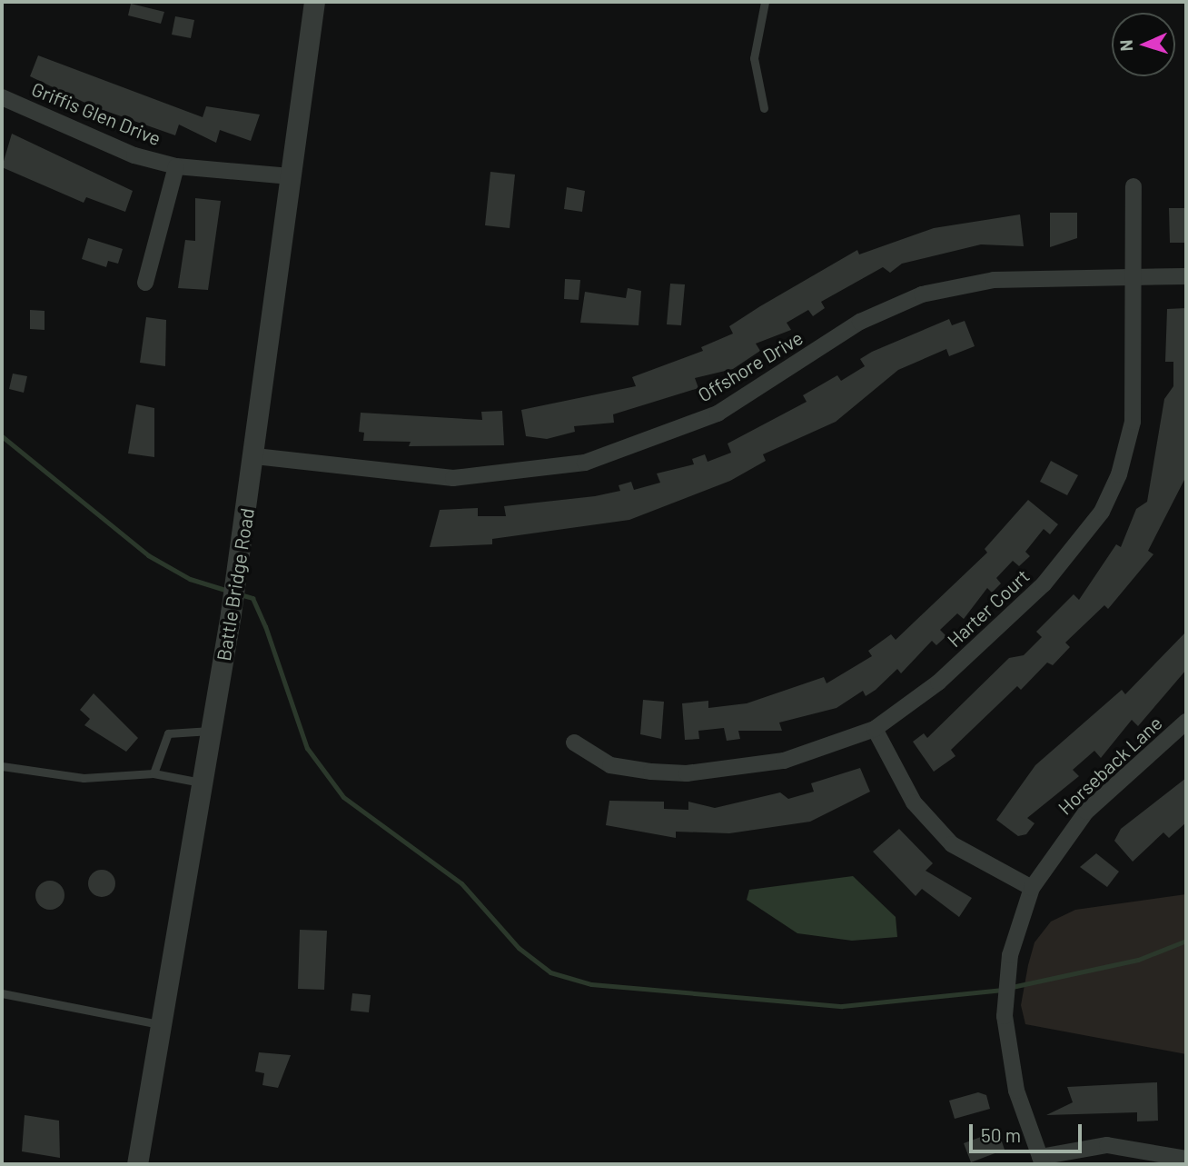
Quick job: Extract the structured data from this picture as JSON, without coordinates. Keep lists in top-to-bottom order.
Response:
{
  "streets": {
    "street": [
      "Griffis Glen Drive",
      "Offshore Drive",
      "Battle Bridge Road",
      "Harter Court",
      "Horseback Lane"
    ]
  },
  "crossings": [
    ["Griffis Glen Drive", "Battle Bridge Road"],
    ["Offshore Drive", "Battle Bridge Road"],
    ["Offshore Drive", "Harter Court"]
  ],
  "scale_bar": "50 m",
  "north": "left"
}
